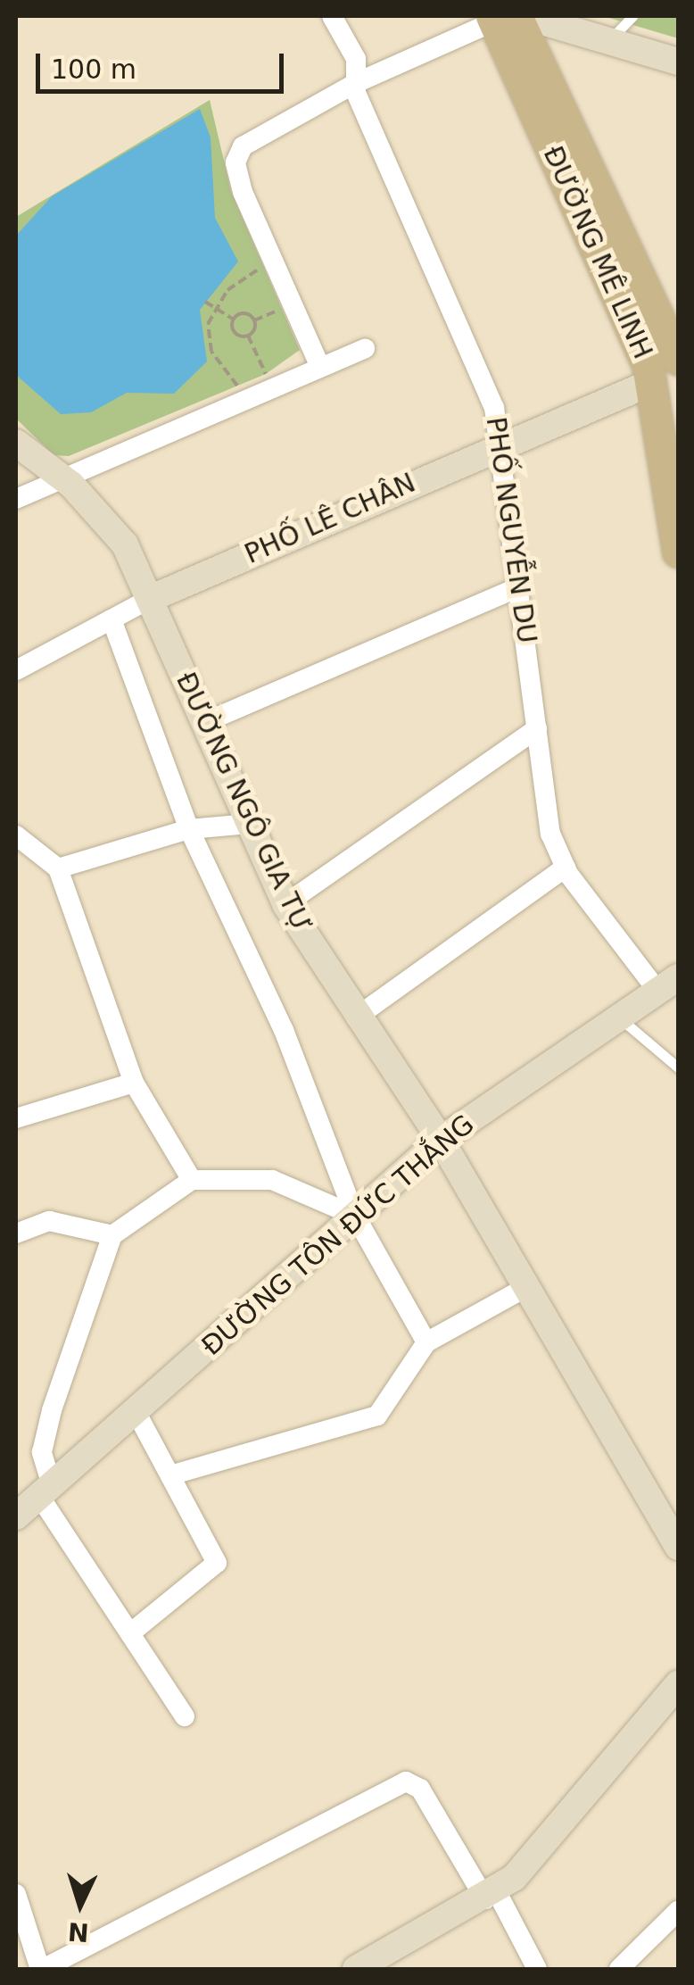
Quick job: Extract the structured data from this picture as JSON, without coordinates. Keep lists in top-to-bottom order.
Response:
{
  "streets": {
    "main road": ["ĐƯỜNG MÊ LINH"],
    "street": [
      "PHỐ LÊ CHÂN",
      "PHỐ NGUYỄN DU",
      "ĐƯỜNG NGÔ GIA TỰ",
      "ĐƯỜNG TÔN ĐỨC THẮNG"
    ]
  },
  "crossings": [
    ["ĐƯỜNG MÊ LINH", "PHỐ LÊ CHÂN"],
    ["PHỐ LÊ CHÂN", "PHỐ NGUYỄN DU"],
    ["PHỐ LÊ CHÂN", "ĐƯỜNG NGÔ GIA TỰ"],
    ["PHỐ NGUYỄN DU", "ĐƯỜNG TÔN ĐỨC THẮNG"],
    ["ĐƯỜNG NGÔ GIA TỰ", "ĐƯỜNG TÔN ĐỨC THẮNG"]
  ],
  "scale_bar": "100 m",
  "north": "bottom"
}
